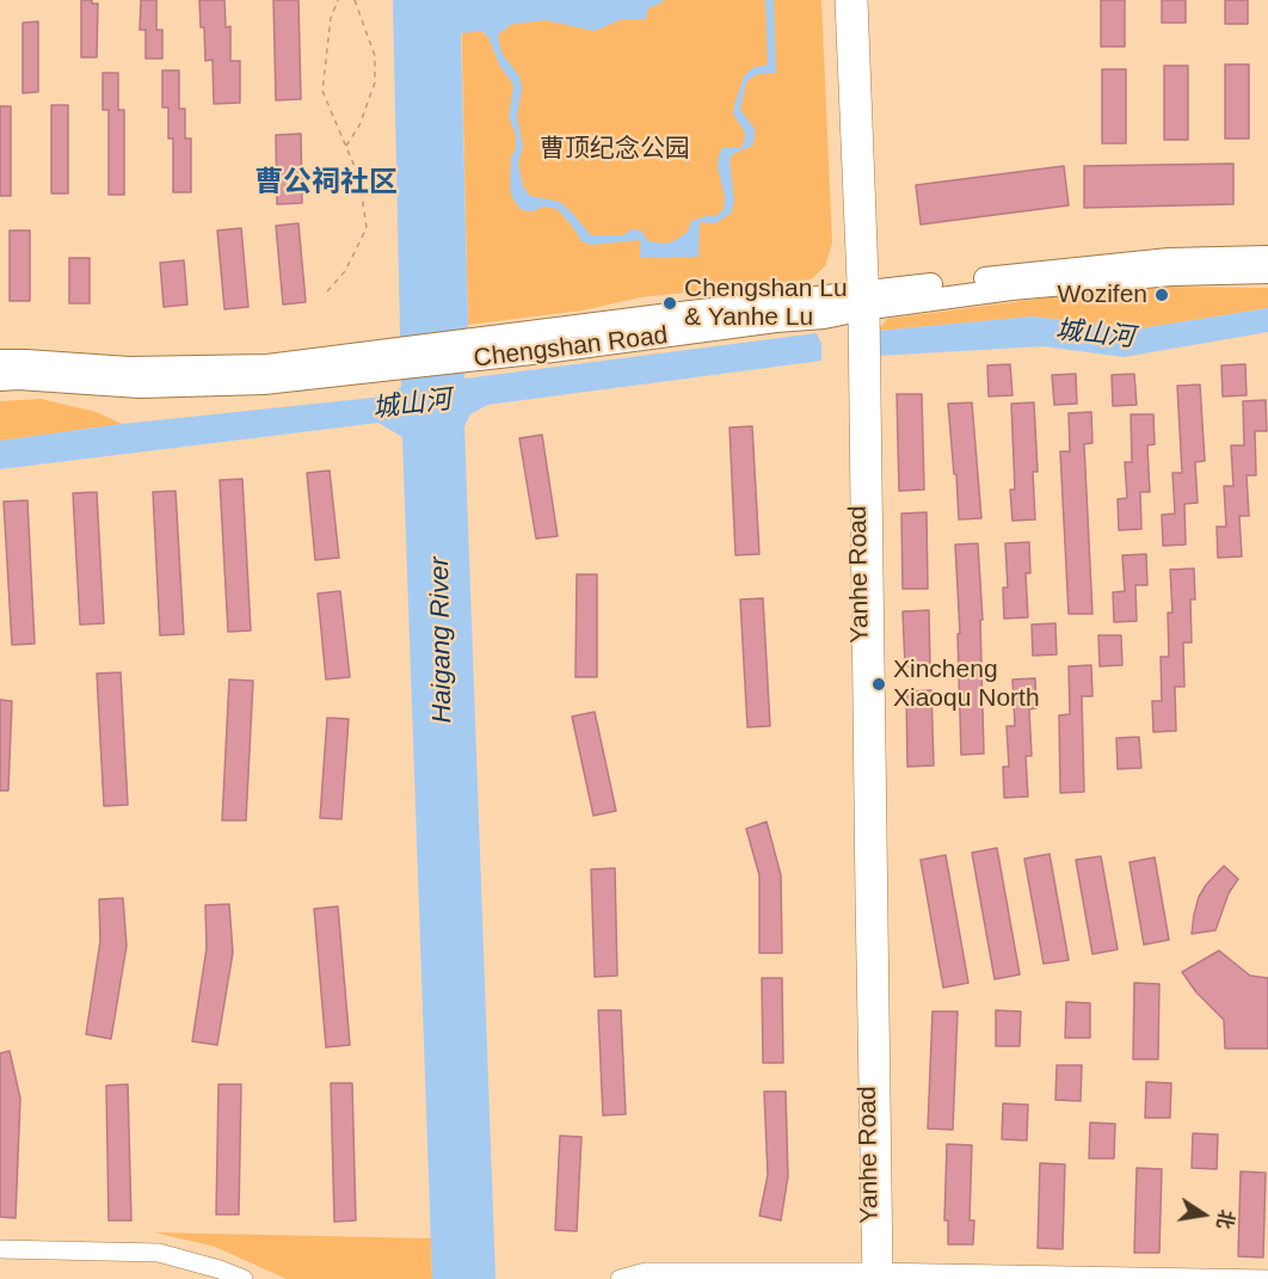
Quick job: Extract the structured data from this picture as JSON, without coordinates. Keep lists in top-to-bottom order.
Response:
{
  "streets": {
    "main road": ["Chengshan Road"],
    "street": ["Yanhe Road"]
  },
  "crossings": [
    ["Chengshan Road", "Yanhe Road"]
  ],
  "districts": ["曹公祠社区"],
  "water": ["城山河", "Haigang River"],
  "parks": ["曹顶纪念公园"],
  "places": ["Wozifen", "Chengshan Lu & Yanhe Lu", "Xincheng Xiaoqu North"],
  "north": "right"
}
